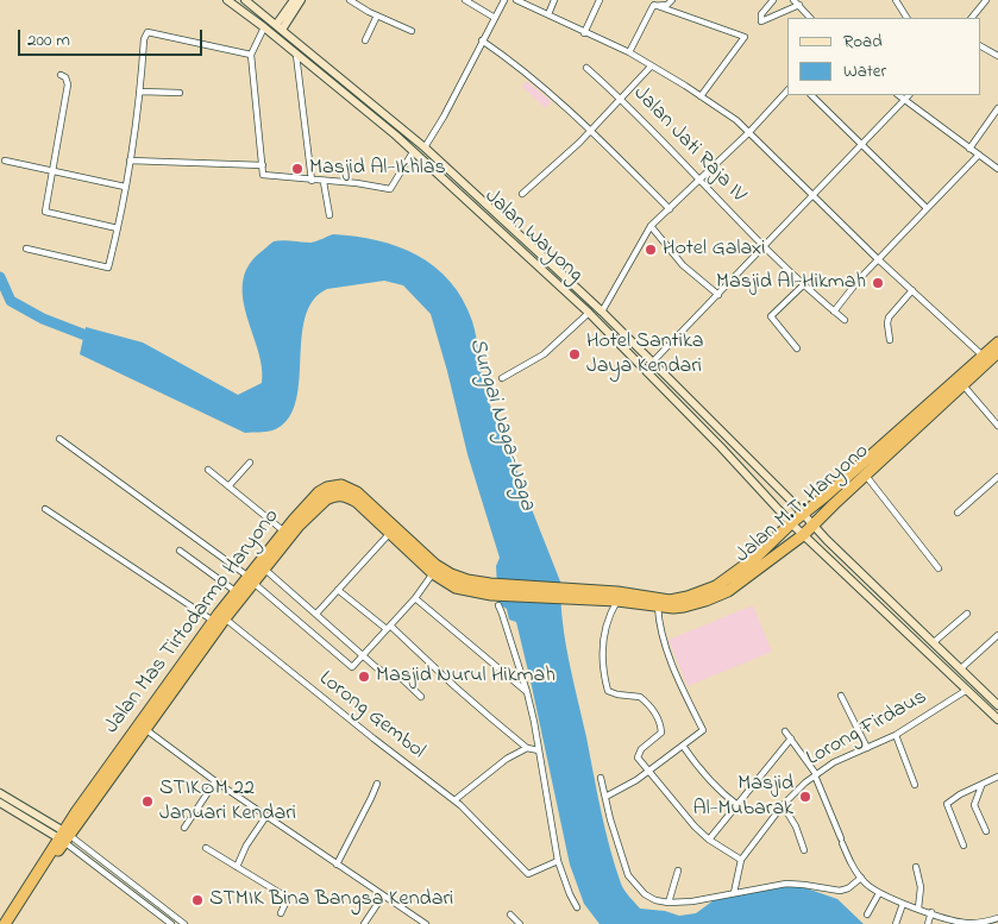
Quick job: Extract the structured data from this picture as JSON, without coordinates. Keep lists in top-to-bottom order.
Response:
{
  "streets": {
    "highway": ["Jalan M.T. Haryono", "Jalan Mas Tirtodarmo Haryono"],
    "main road": ["Jalan Wayong"],
    "street": ["Jalan Jati Raja IV", "Lorong Gembol", "Lorong Firdaus"]
  },
  "crossings": [
    ["Jalan Wayong", "Jalan M.T. Haryono"],
    ["Jalan Wayong", "Lorong Firdaus"],
    ["Jalan M.T. Haryono", "Jalan Mas Tirtodarmo Haryono"],
    ["Jalan Mas Tirtodarmo Haryono", "Lorong Gembol"]
  ],
  "water": ["Sungai Naga-Naga"],
  "places": [
    "Masjid Al-Ikhlas",
    "Hotel Galaxi",
    "Masjid Al-Hikmah",
    "Hotel Santika Jaya Kendari",
    "Masjid Nurul Hikmah",
    "Masjid Al-Mubarak",
    "STIKOM 22 Januari Kendari",
    "STMIK Bina Bangsa Kendari"
  ],
  "legend": ["Road", "Water"],
  "scale_bar": "200 m"
}
